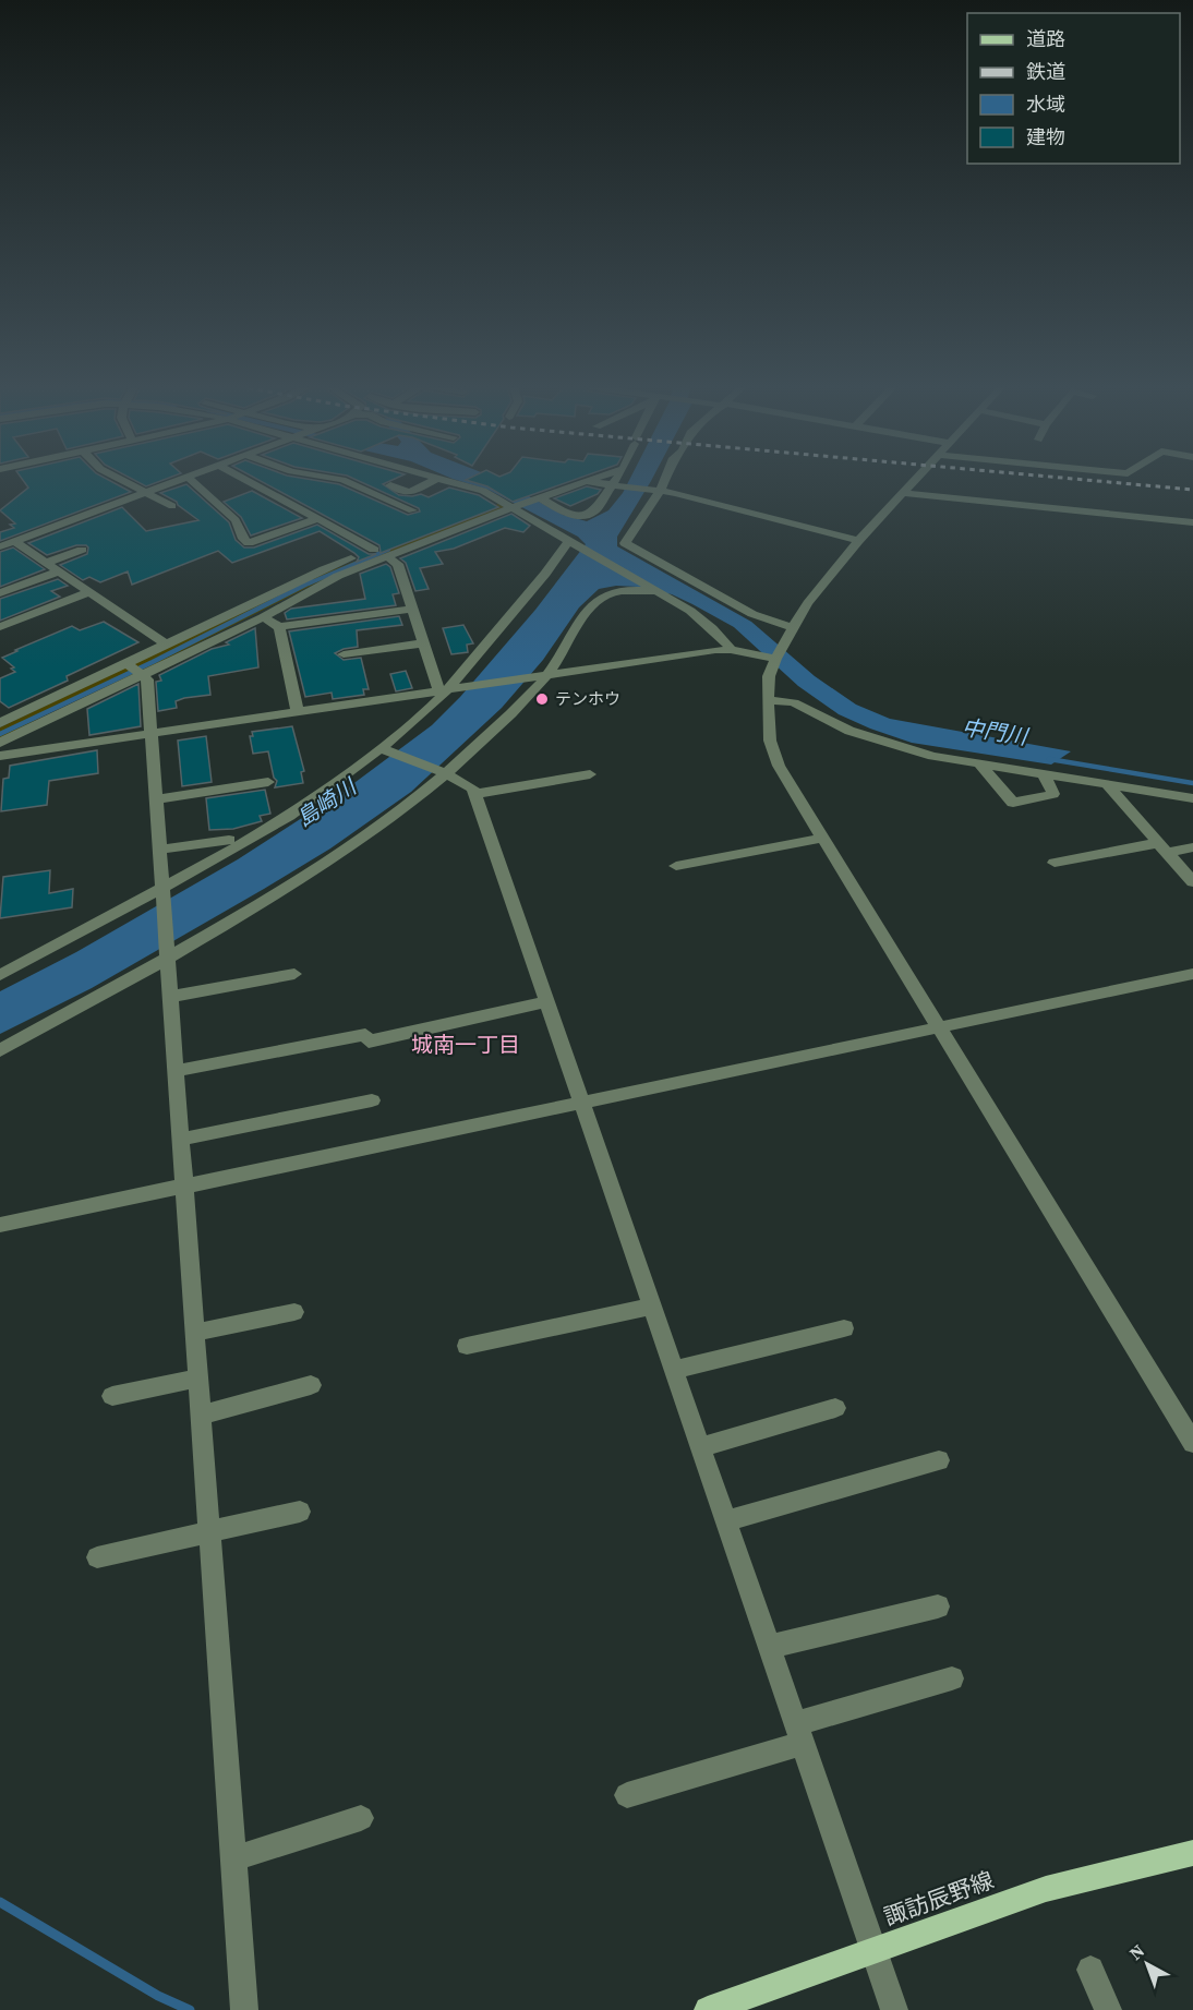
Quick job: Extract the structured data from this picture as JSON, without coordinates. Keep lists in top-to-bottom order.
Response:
{
  "streets": {
    "main road": ["諏訪辰野線"]
  },
  "districts": ["城南一丁目"],
  "water": ["中門川", "島崎川"],
  "places": ["テンホウ"],
  "legend": [
    "道路",
    "鉄道",
    "水域",
    "建物"
  ],
  "north": "top left"
}
